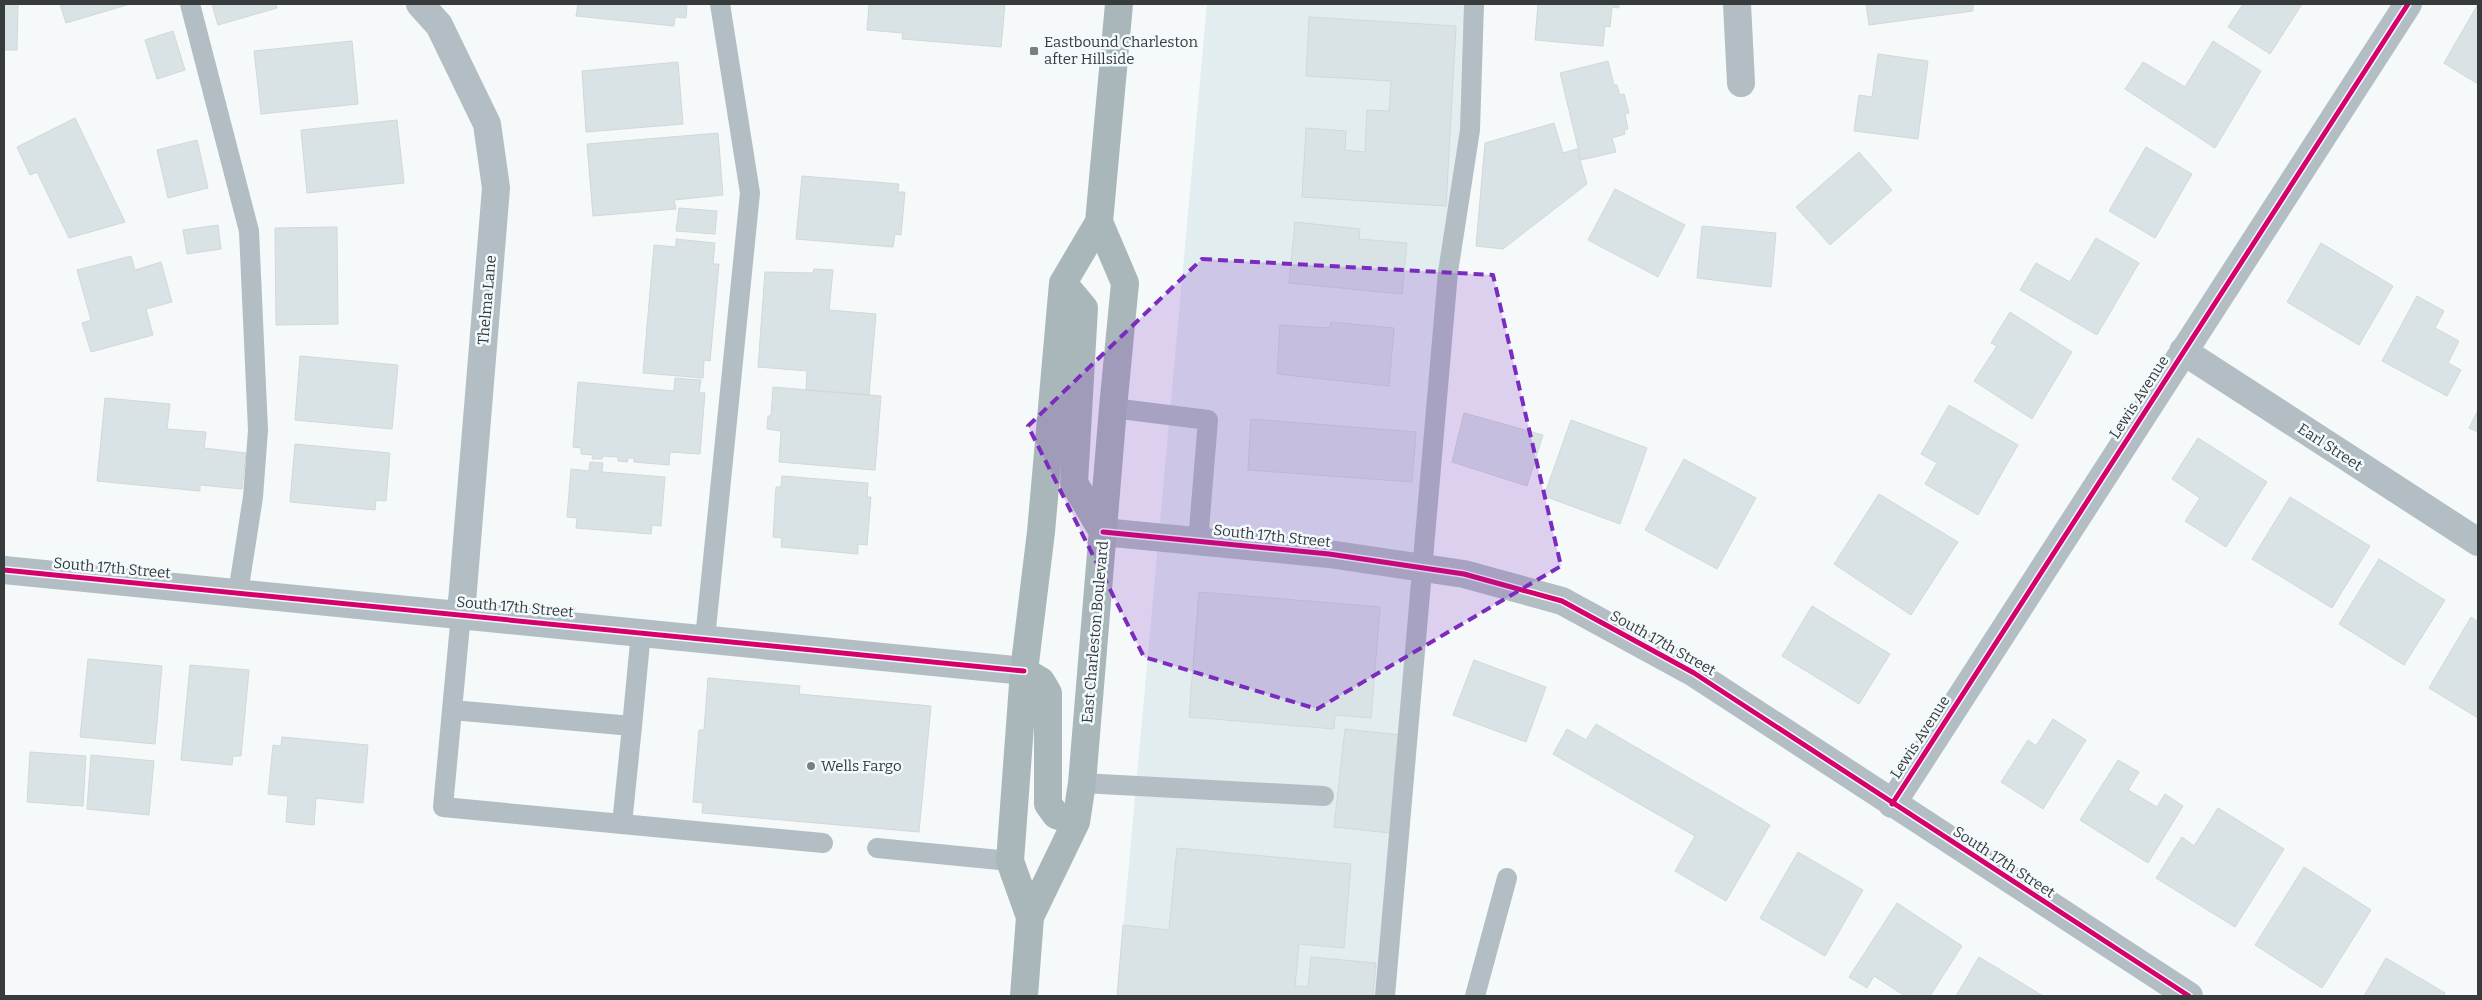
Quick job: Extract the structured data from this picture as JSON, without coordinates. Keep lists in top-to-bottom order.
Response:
{
  "streets": {
    "main road": ["East Charleston Boulevard"],
    "street": [
      "Thelma Lane",
      "Lewis Avenue",
      "Earl Street",
      "South 17th Street"
    ]
  },
  "crossings": [
    ["Thelma Lane", "South 17th Street"],
    ["Lewis Avenue", "Earl Street"],
    ["Lewis Avenue", "South 17th Street"],
    ["South 17th Street", "East Charleston Boulevard"]
  ],
  "places": {
    "transit": ["Eastbound Charleston after Hillside"],
    "other": ["Wells Fargo"]
  }
}
